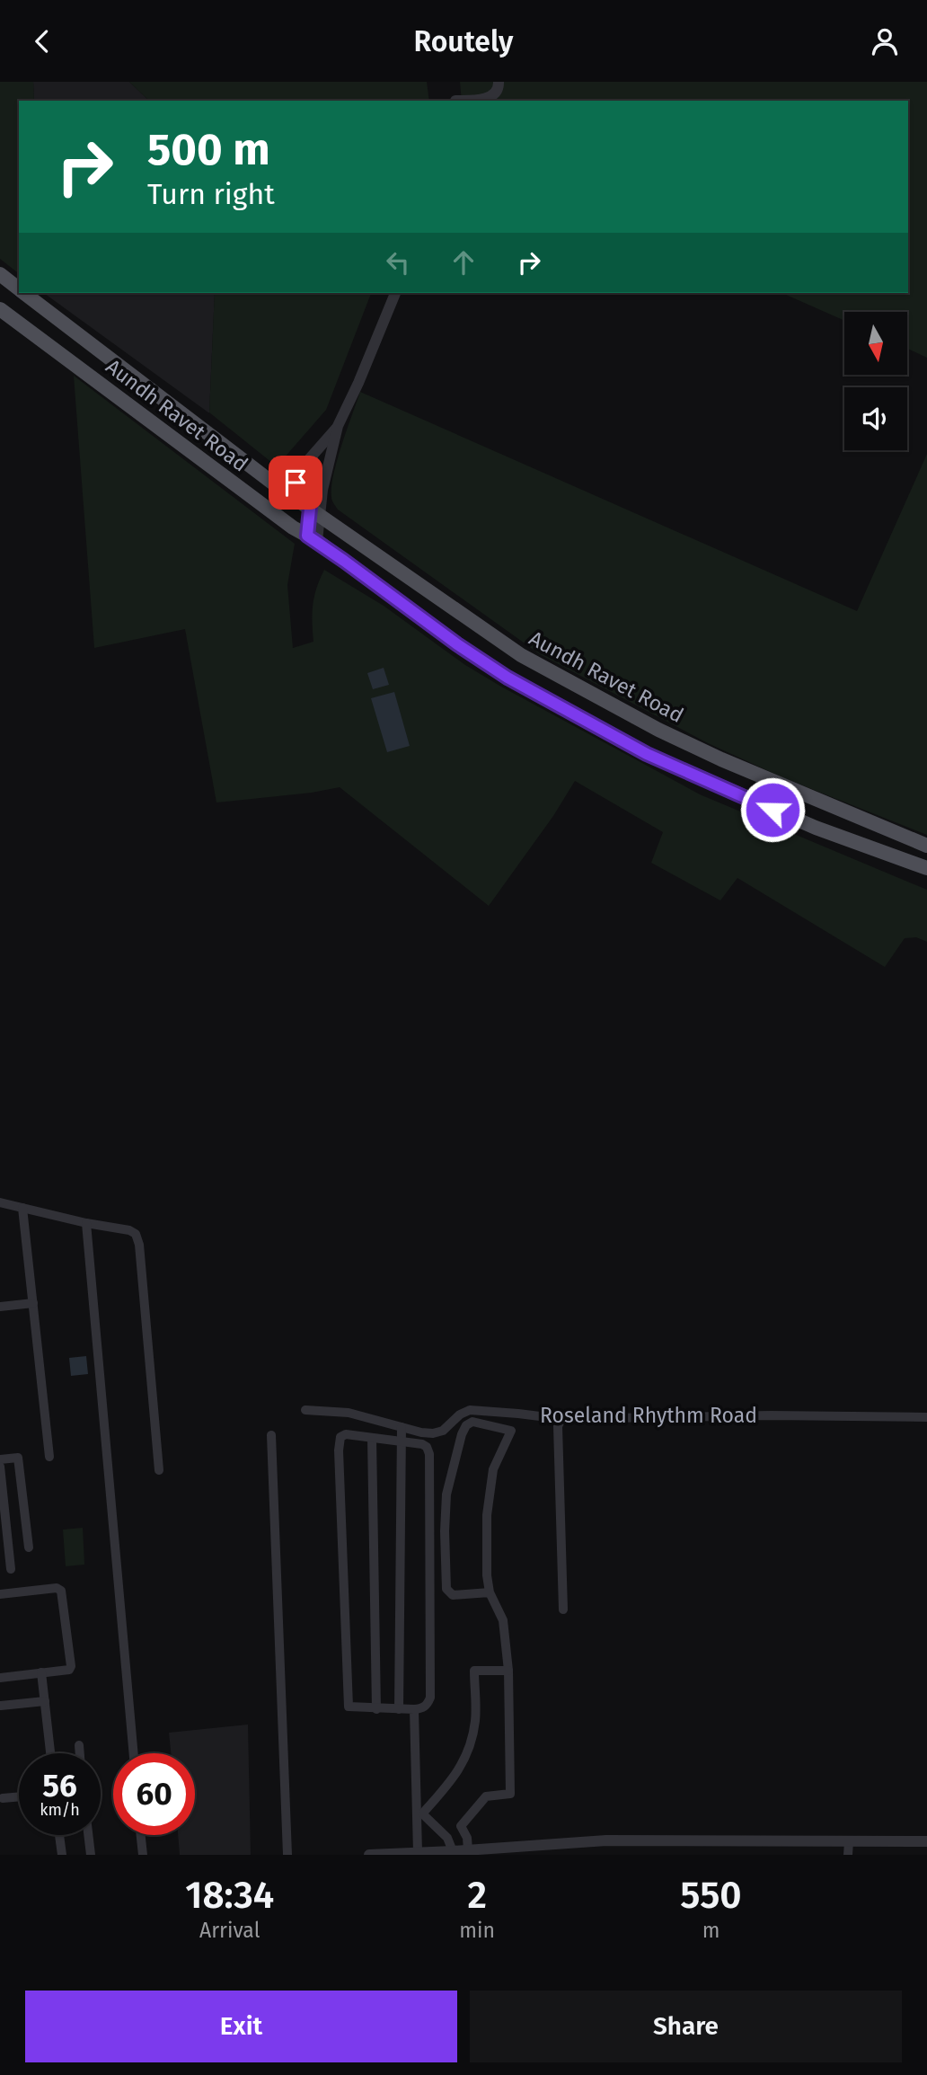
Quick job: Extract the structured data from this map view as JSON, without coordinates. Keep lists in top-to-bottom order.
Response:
{
  "streets": {
    "main road": ["Aundh Ravet Road"],
    "street": ["Roseland Rhythm Road"]
  },
  "north": "bottom",
  "page": {
    "header": "Routely",
    "turn": ["500 m", "Turn right"],
    "speed": "56 km/h",
    "limit": "60",
    "eta": [
      "18:34",
      "Arrival",
      "2",
      "min",
      "550",
      "m"
    ],
    "buttons": ["Exit", "Share"]
  }
}
